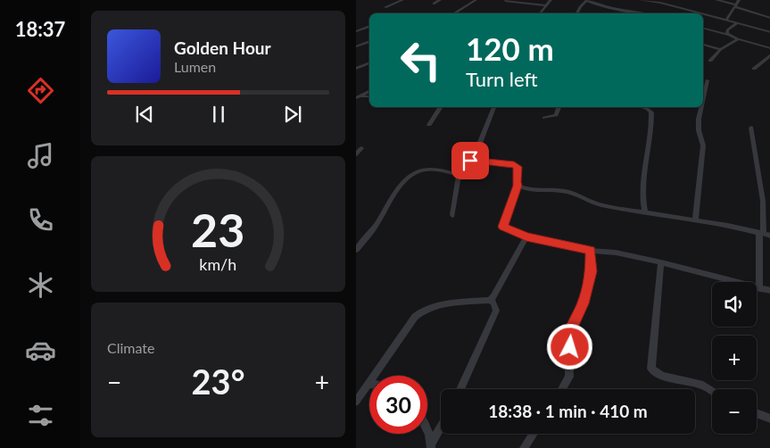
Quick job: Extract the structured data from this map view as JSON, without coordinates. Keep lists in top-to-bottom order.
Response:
{
  "page": {
    "tabs": "18:37",
    "turn": ["120 m", "Turn left"],
    "song": ["Golden Hour", "Lumen"],
    "map_buttons": ["+", "−"],
    "tile": "Climate",
    "heat": ["−", "23°", "+"],
    "limit": "30",
    "trip": "18:38 · 1 min · 410 m",
    "gauge": ["23", "km/h"]
  }
}
